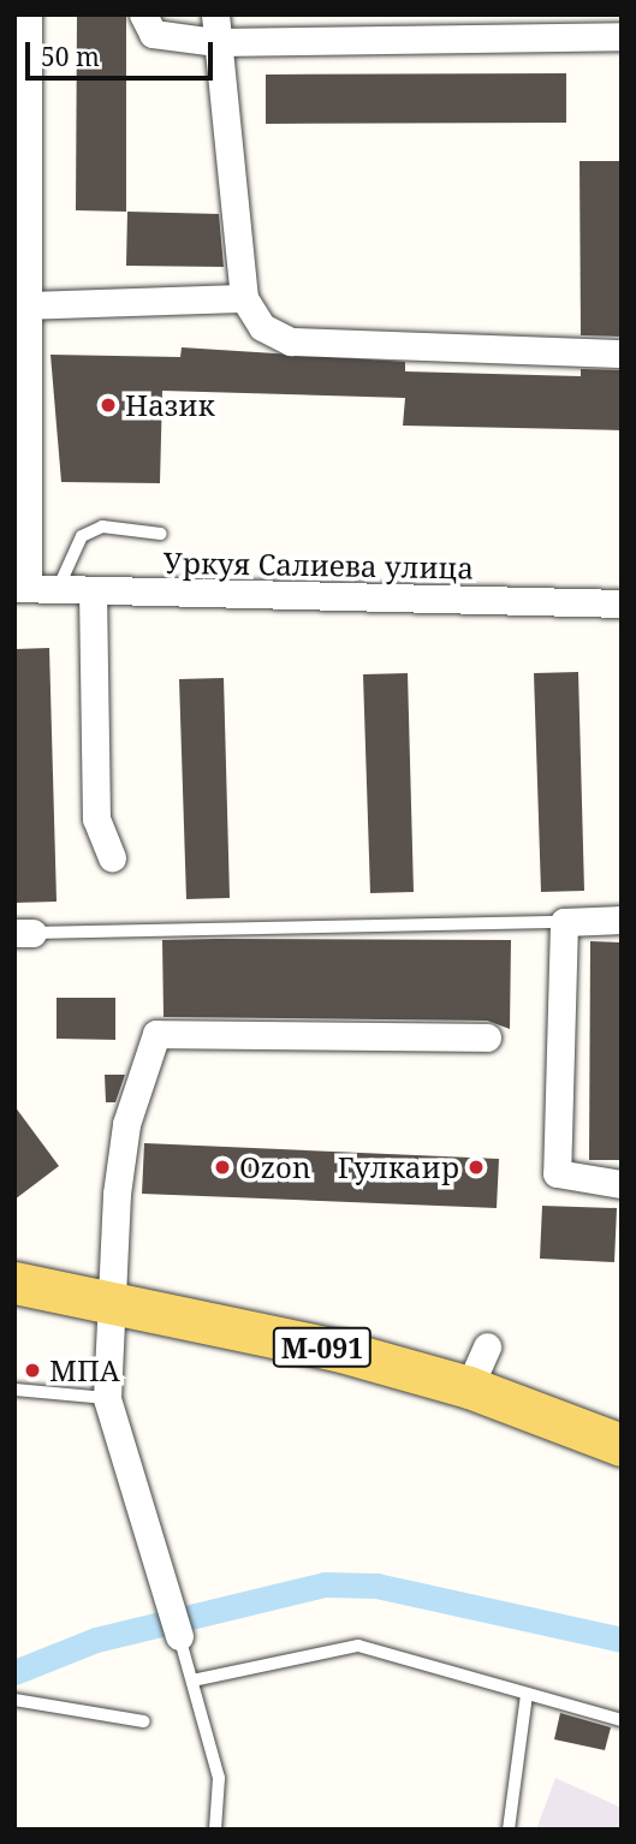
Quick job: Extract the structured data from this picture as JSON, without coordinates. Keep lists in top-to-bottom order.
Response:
{
  "streets": {
    "main road": ["М-091"],
    "street": ["Уркуя Салиева улица"]
  },
  "places": [
    "Назик",
    "Ozon",
    "Гулкаир",
    "МПА"
  ],
  "scale_bar": "50 m"
}
